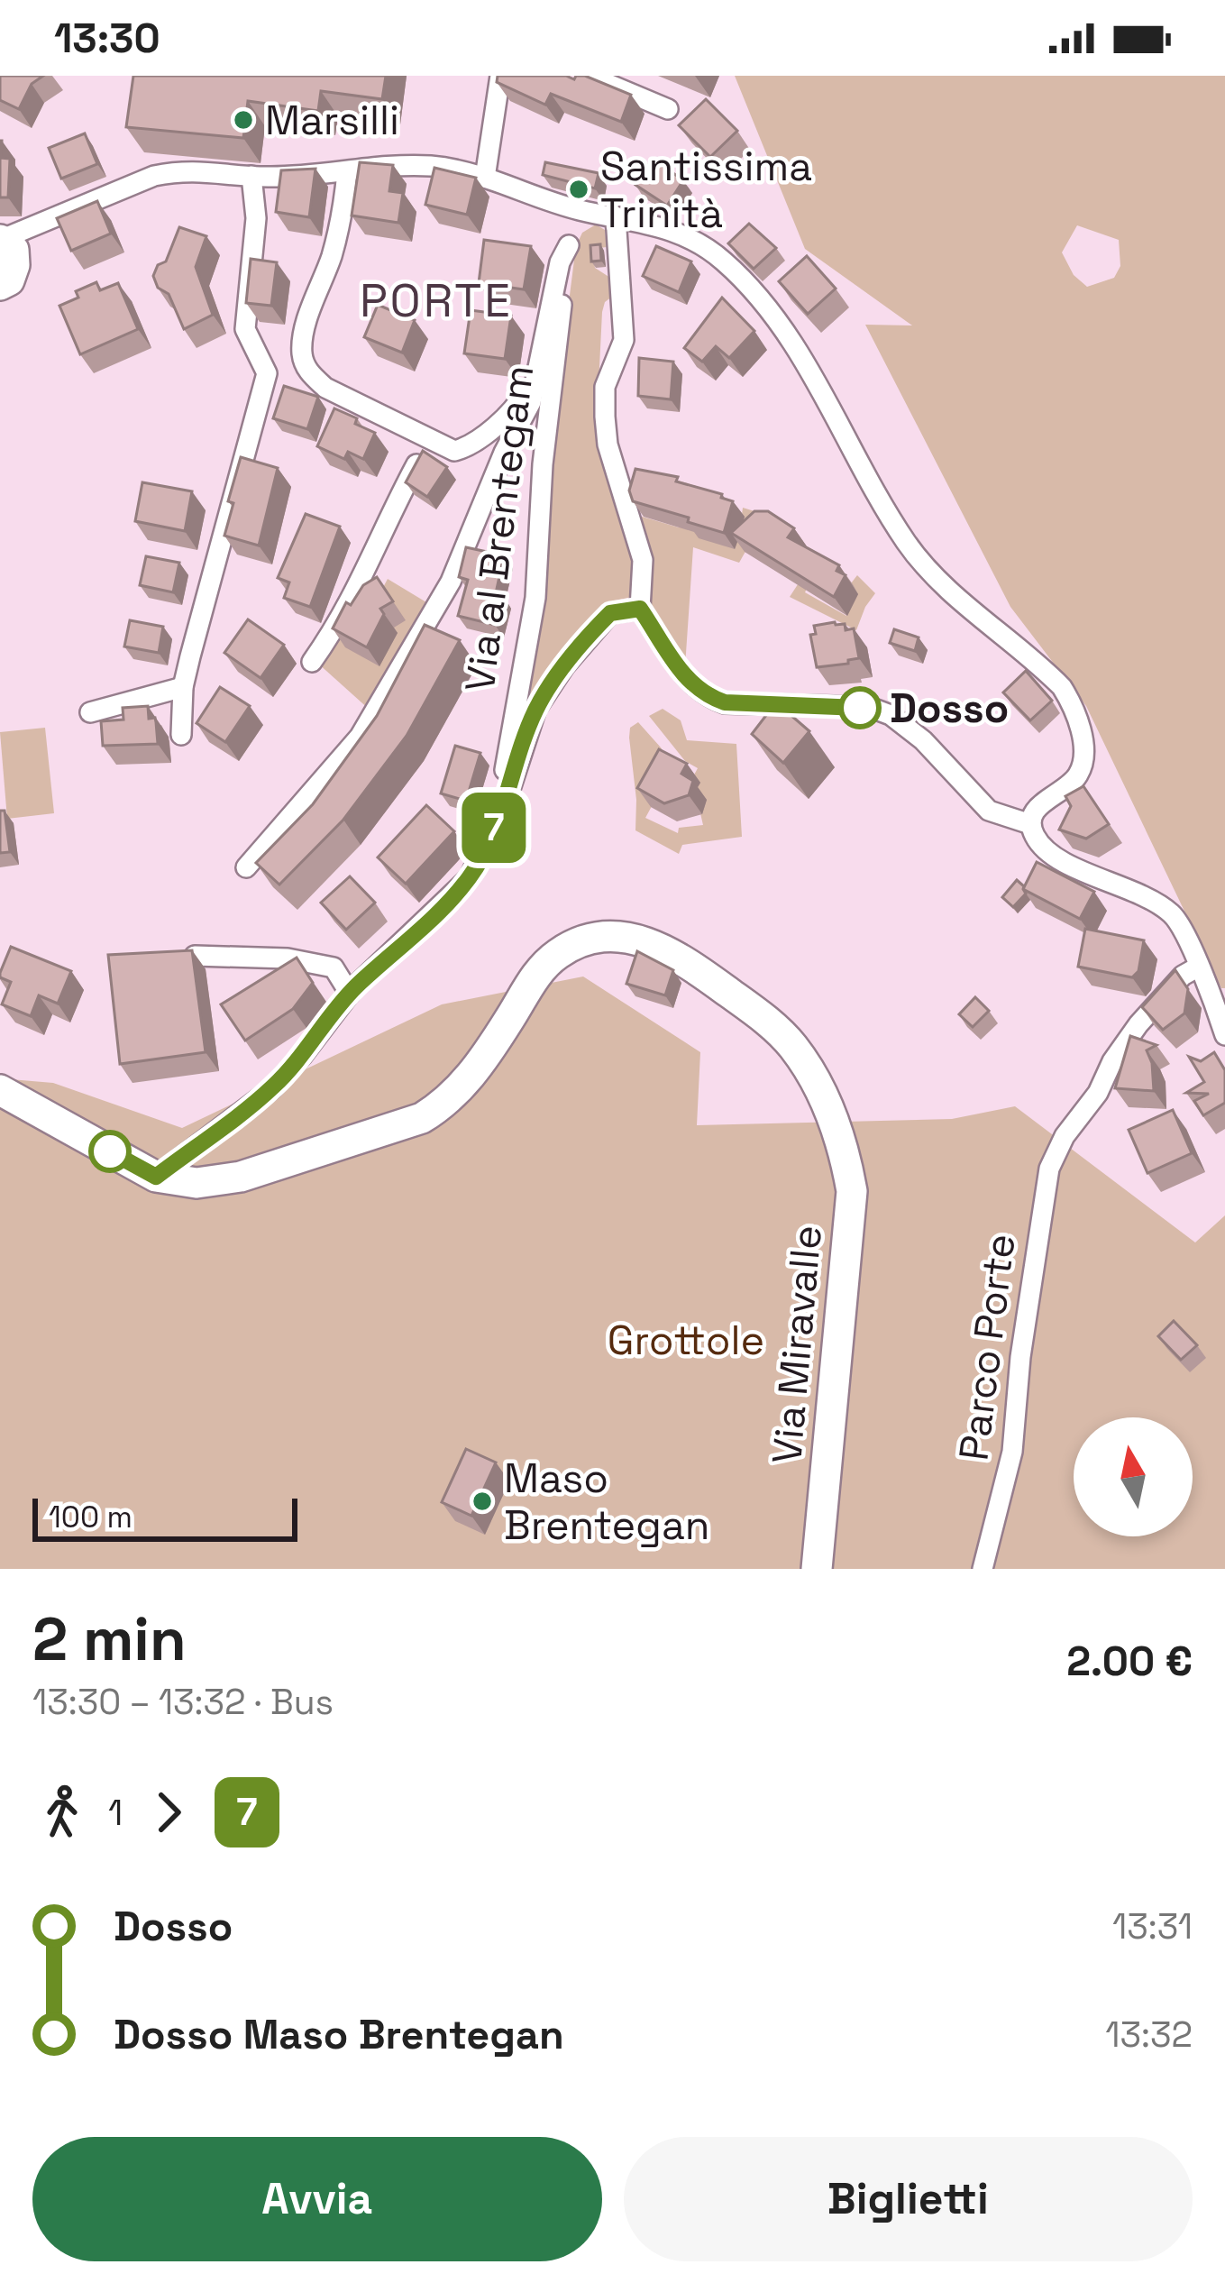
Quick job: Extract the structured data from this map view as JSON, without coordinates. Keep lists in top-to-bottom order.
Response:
{
  "streets": {
    "street": ["Via al Brentegam", "Via Miravalle", "Parco Porte"]
  },
  "crossings": [
    ["Via al Brentegam", "Via Miravalle"]
  ],
  "districts": ["PORTE"],
  "parks": ["Grottole"],
  "places": [
    "Marsilli",
    "Santissima Trinità",
    "Dosso",
    "Maso Brentegan"
  ],
  "lines": ["bus line 7"],
  "scale_bar": "100 m",
  "north": "top",
  "page": {
    "status": "13:30",
    "on_map": "7",
    "scale": "100 m",
    "heading": ["2 min", "13:30 – 13:32 · Bus", "2.00 €"],
    "legs": ["1", "7"],
    "list": [
      {
        "name": "Dosso",
        "value": "13:31"
      },
      {
        "name": "Dosso Maso Brentegan",
        "value": "13:32"
      }
    ],
    "buttons": ["Avvia", "Biglietti"]
  }
}
